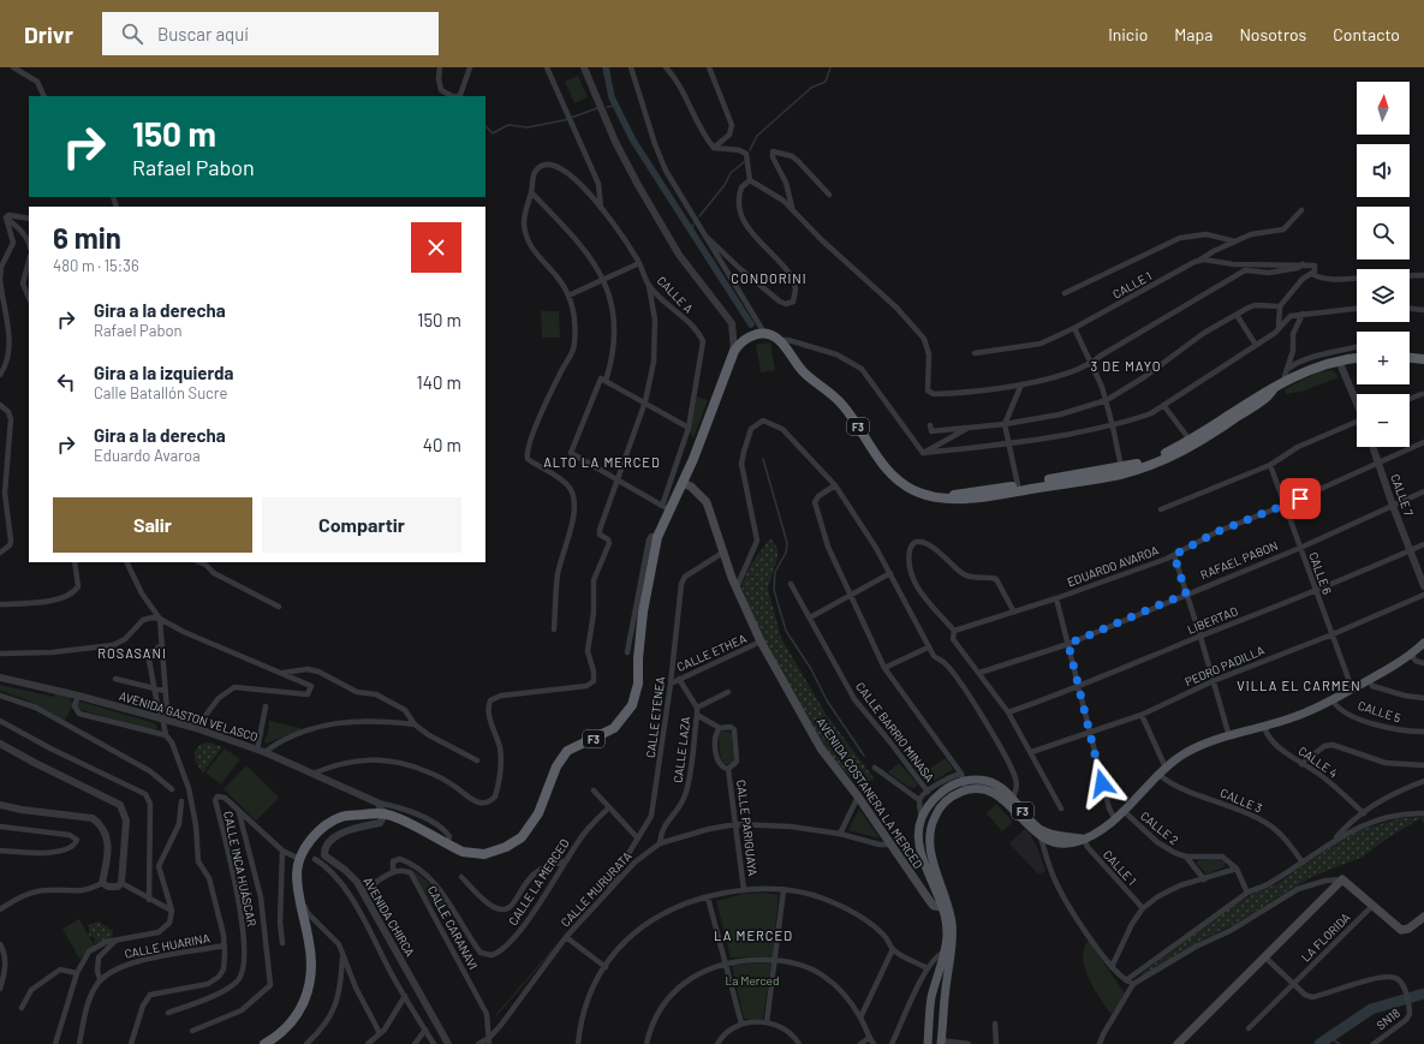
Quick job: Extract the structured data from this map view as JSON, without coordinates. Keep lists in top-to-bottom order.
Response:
{
  "streets": {
    "highway": ["F3"],
    "main road": ["AVENIDA COSTANERA LA MERCED"],
    "street": [
      "CALLE 1",
      "CALLE A",
      "CALLE 7",
      "RAFAEL PABON",
      "EDUARDO AVAROA",
      "CALLE 6",
      "LIBERTAD",
      "CALLE ETHEA",
      "PEDRO PADILLA",
      "CALLE 5",
      "AVENIDA GASTON VELASCO",
      "CALLE ETENEA",
      "CALLE BARRIO MINASA",
      "CALLE LAZA",
      "CALLE 4",
      "CALLE 3",
      "CALLE PARIGUAYA",
      "CALLE 2",
      "CALLE INCA HUÁSCAR",
      "CALLE LA MERCED",
      "CALLE MURURATA",
      "AVENIDA CHIRCA",
      "CALLE CARANAVI",
      "LA FLORIDA",
      "CALLE HUARINA",
      "SN18"
    ]
  },
  "crossings": [
    ["CALLE 1", "F3"],
    ["CALLE A", "F3"],
    ["F3", "AVENIDA COSTANERA LA MERCED"],
    ["F3", "AVENIDA CHIRCA"],
    ["CALLE 7", "RAFAEL PABON"],
    ["CALLE 7", "EDUARDO AVAROA"],
    ["CALLE 7", "LIBERTAD"],
    ["RAFAEL PABON", "CALLE 6"],
    ["EDUARDO AVAROA", "CALLE 6"],
    ["CALLE 6", "LIBERTAD"],
    ["CALLE 6", "PEDRO PADILLA"],
    ["CALLE ETHEA", "CALLE ETENEA"],
    ["CALLE ETHEA", "CALLE LAZA"],
    ["CALLE ETHEA", "AVENIDA COSTANERA LA MERCED"],
    ["CALLE ETENEA", "AVENIDA COSTANERA LA MERCED"],
    ["CALLE ETENEA", "CALLE MURURATA"],
    ["CALLE LAZA", "CALLE PARIGUAYA"],
    ["CALLE LAZA", "CALLE MURURATA"],
    ["AVENIDA COSTANERA LA MERCED", "CALLE MURURATA"],
    ["CALLE PARIGUAYA", "CALLE MURURATA"],
    ["CALLE LA MERCED", "CALLE CARANAVI"],
    ["CALLE MURURATA", "CALLE CARANAVI"],
    ["LA FLORIDA", "SN18"]
  ],
  "districts": [
    "CONDORINI",
    "3 DE MAYO",
    "ALTO LA MERCED",
    "ROSASANI",
    "VILLA EL CARMEN",
    "LA MERCED"
  ],
  "parks": ["La Merced"],
  "north": "top",
  "page": {
    "header": "Drivr",
    "search": "Buscar aquí",
    "nav": [
      "Inicio",
      "Mapa",
      "Nosotros",
      "Contacto"
    ],
    "map_buttons": ["+", "−"],
    "turn": ["150 m", "Rafael Pabon"],
    "heading": ["6 min", "480 m · 15:36"],
    "list": [
      {
        "name": "Gira a la derecha",
        "note": "Rafael Pabon",
        "value": "150 m"
      },
      {
        "name": "Gira a la izquierda",
        "note": "Calle Batallón Sucre",
        "value": "140 m"
      },
      {
        "name": "Gira a la derecha",
        "note": "Eduardo Avaroa",
        "value": "40 m"
      }
    ],
    "buttons": ["Salir", "Compartir"]
  }
}
